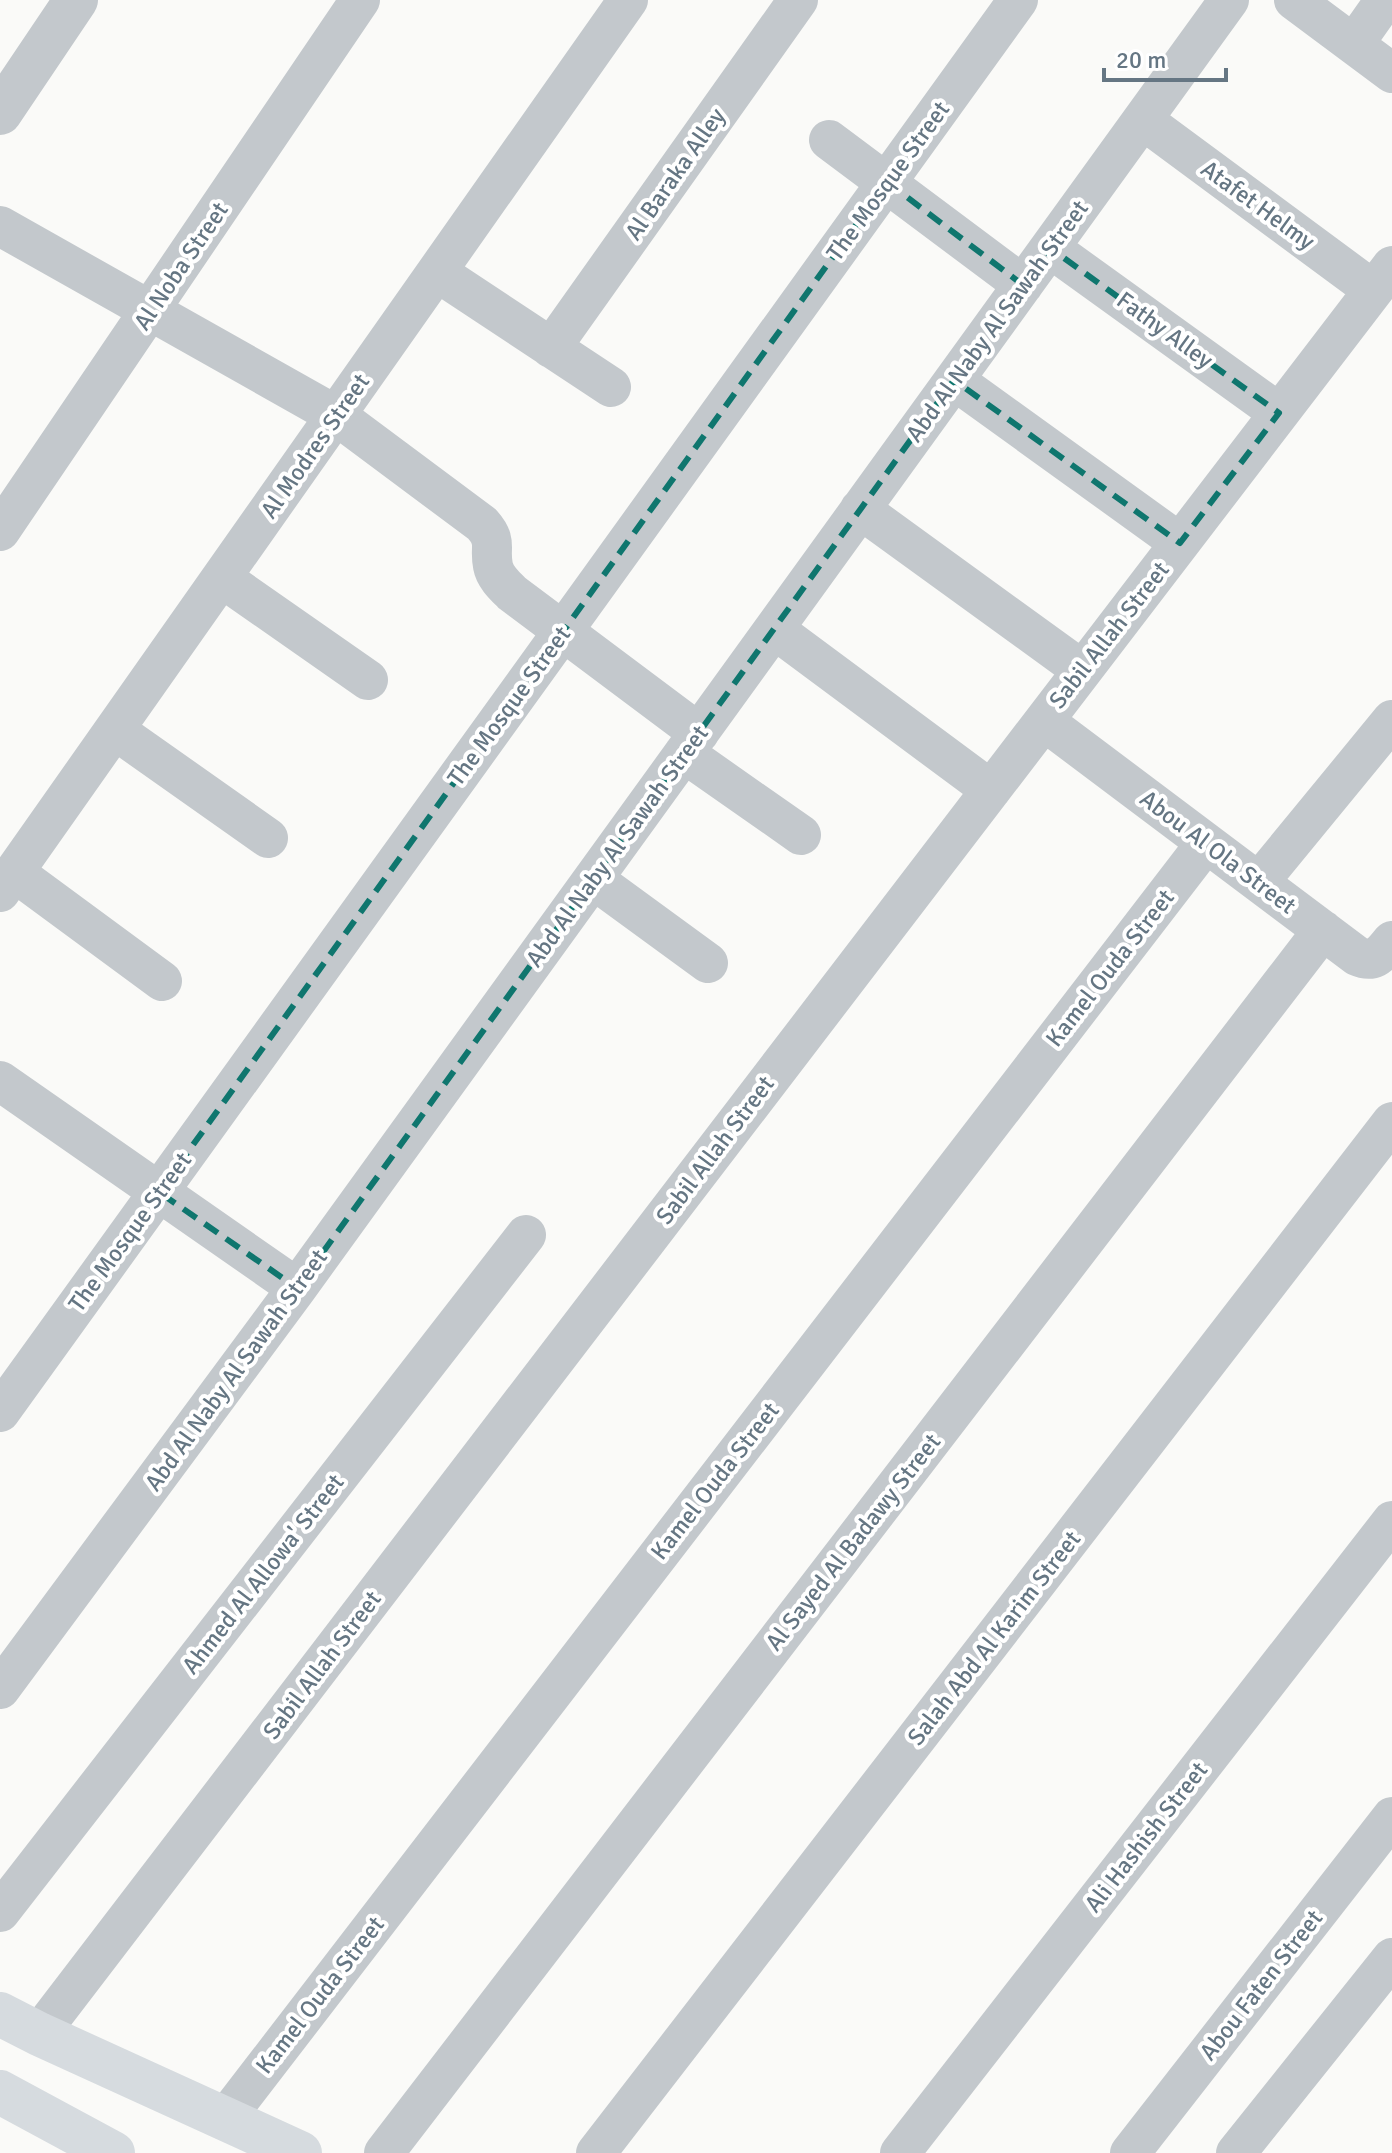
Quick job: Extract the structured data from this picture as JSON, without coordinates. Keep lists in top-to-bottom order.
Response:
{
  "streets": {
    "street": [
      "Al Baraka Alley",
      "The Mosque Street",
      "Atafet Helmy",
      "Al Noba Street",
      "Abd Al Naby Al Sawah Street",
      "Fathy Alley",
      "Al Modres Street",
      "Sabil Allah Street",
      "Abou Al Ola Street",
      "Kamel Ouda Street",
      "Al Sayed Al Badawy Street",
      "Ahmed Al Allowa' Street",
      "Salah Abd Al Karim Street",
      "Ali Hashish Street",
      "Abou Faten Street"
    ]
  },
  "crossings": [
    ["Atafet Helmy", "Abd Al Naby Al Sawah Street"],
    ["Atafet Helmy", "Sabil Allah Street"],
    ["Abd Al Naby Al Sawah Street", "Fathy Alley"],
    ["Fathy Alley", "Sabil Allah Street"],
    ["Sabil Allah Street", "Abou Al Ola Street"],
    ["Abou Al Ola Street", "Kamel Ouda Street"],
    ["Abou Al Ola Street", "Al Sayed Al Badawy Street"]
  ],
  "scale_bar": "20 m"
}
